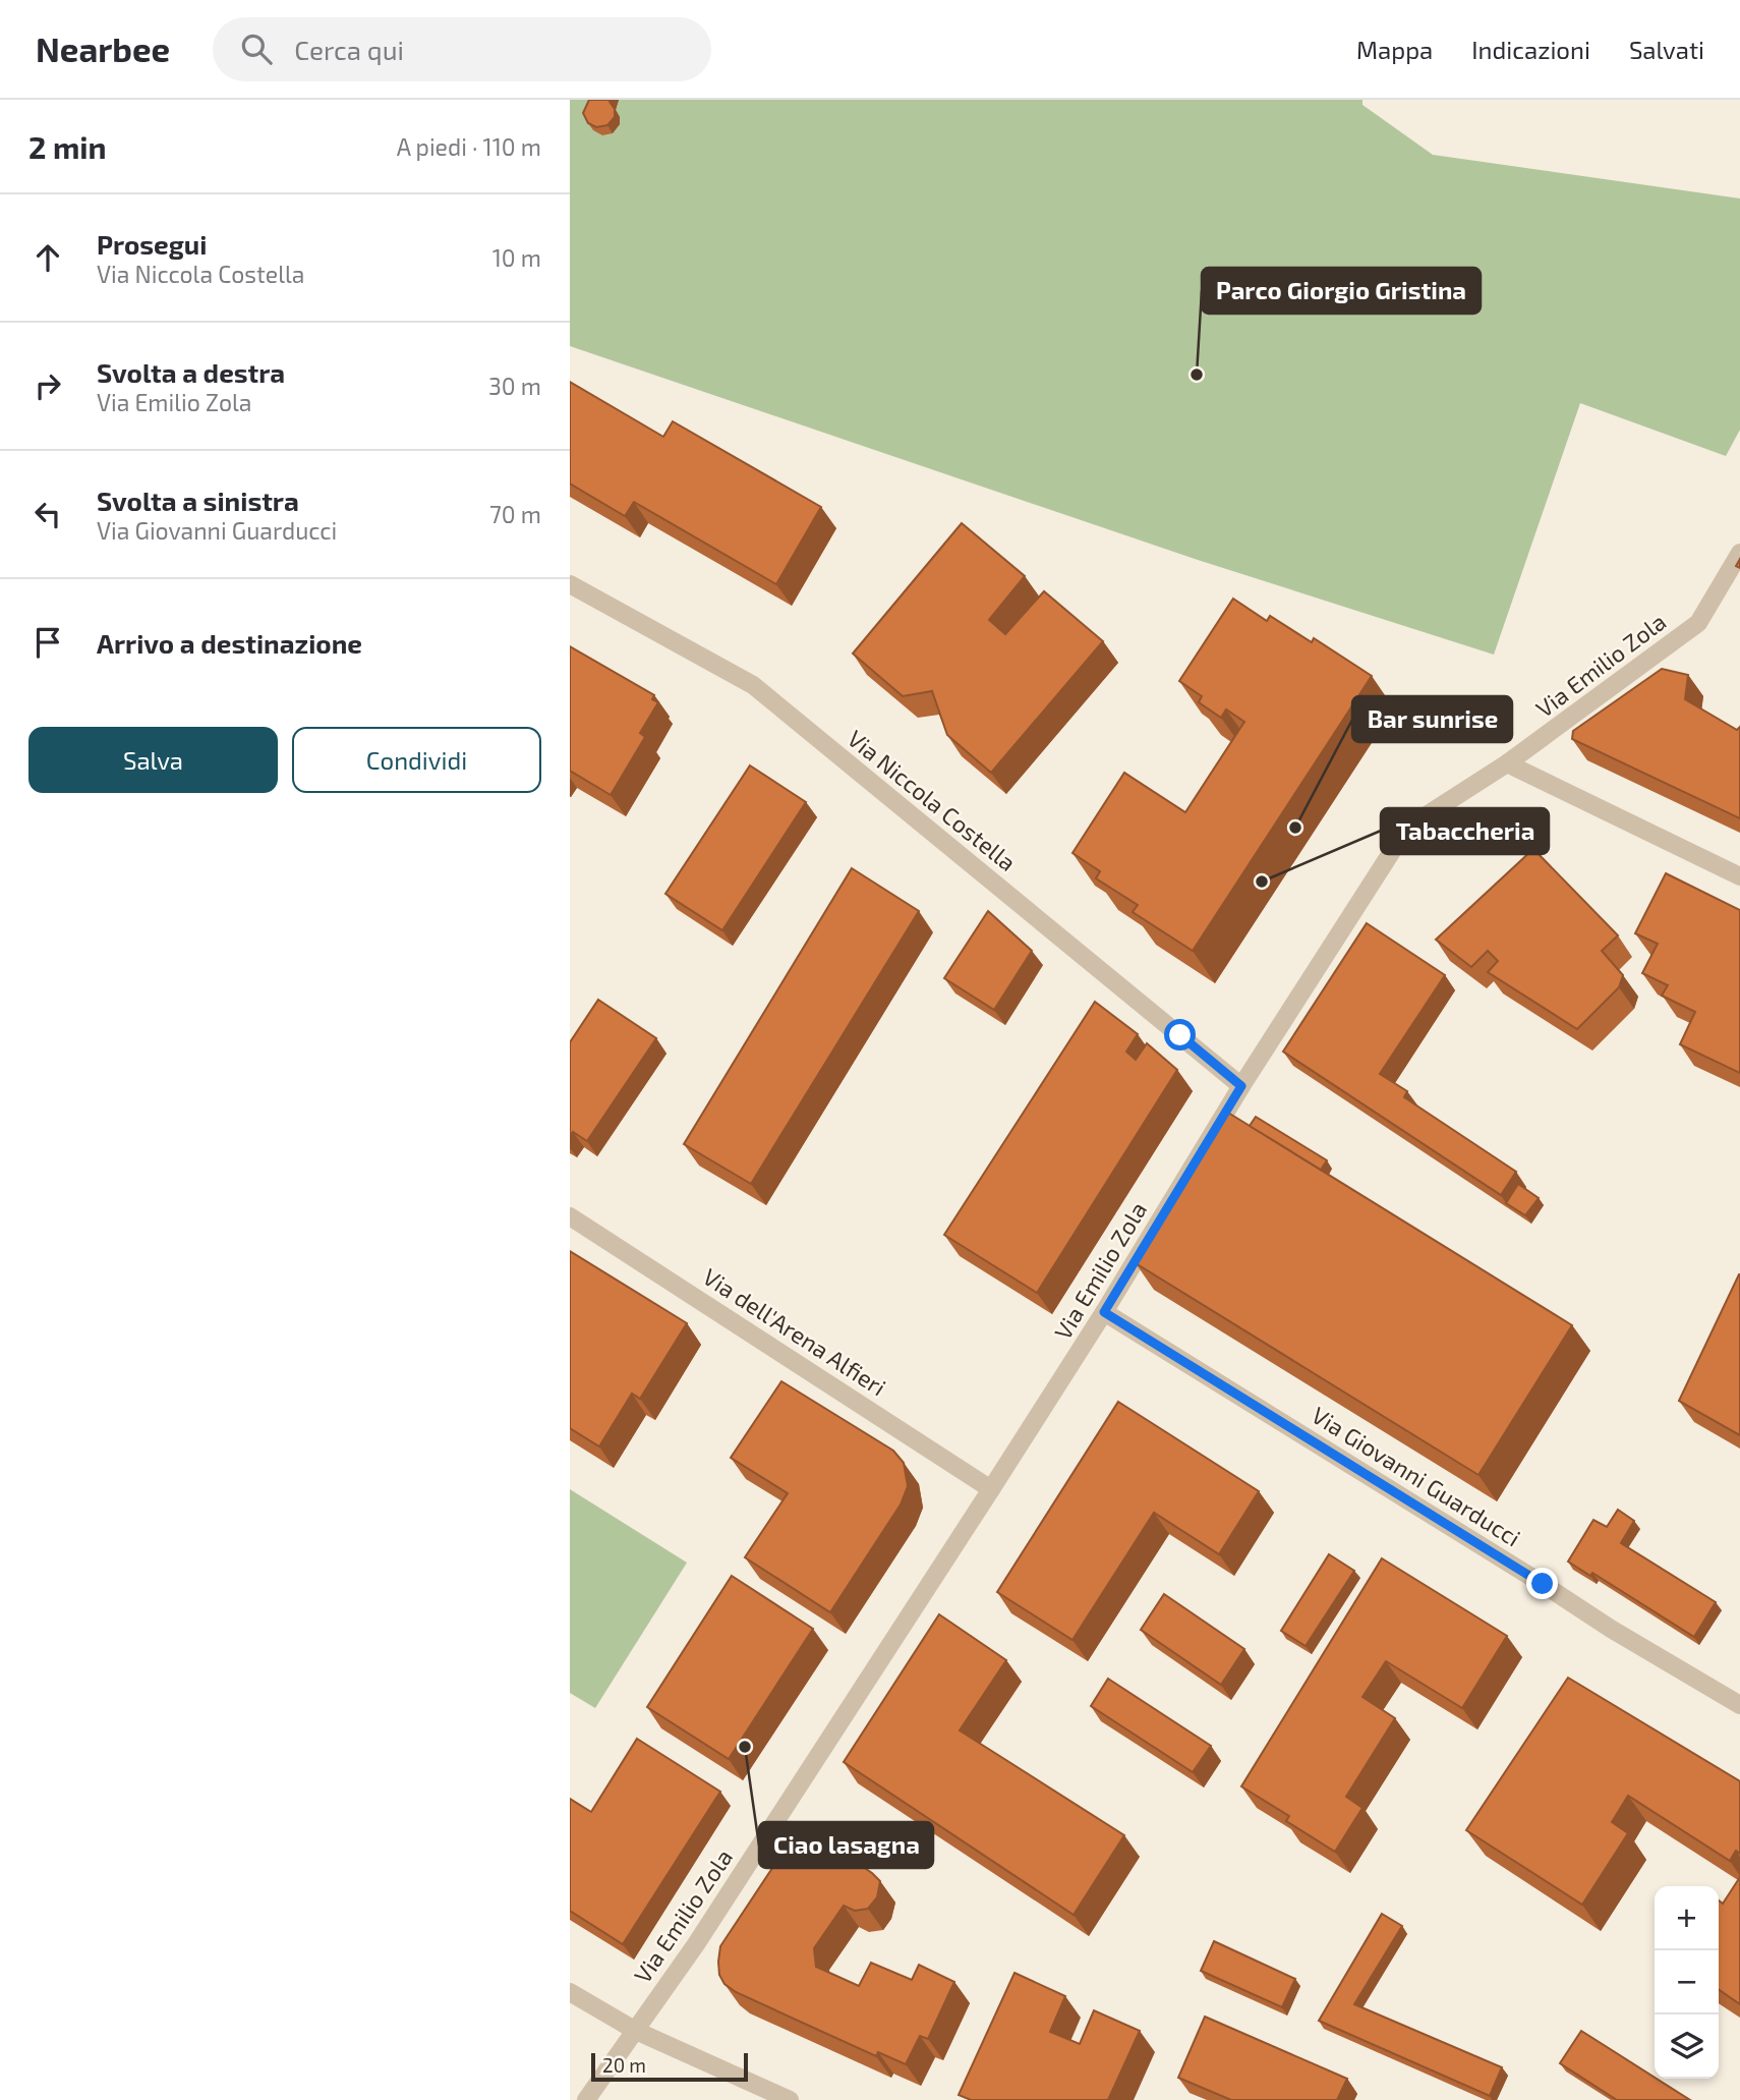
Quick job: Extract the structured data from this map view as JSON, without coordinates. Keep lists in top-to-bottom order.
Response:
{
  "streets": {
    "street": [
      "Via Emilio Zola",
      "Via Niccola Costella",
      "Via dell'Arena Alfieri",
      "Via Giovanni Guarducci"
    ]
  },
  "crossings": [
    ["Via Emilio Zola", "Via Niccola Costella"],
    ["Via Emilio Zola", "Via dell'Arena Alfieri"],
    ["Via Emilio Zola", "Via Giovanni Guarducci"]
  ],
  "places": [
    "Parco Giorgio Gristina",
    "Bar sunrise",
    "Tabaccheria",
    "Ciao lasagna"
  ],
  "scale_bar": "20 m",
  "page": {
    "header": "Nearbee",
    "search": "Cerca qui",
    "nav": ["Mappa", "Indicazioni", "Salvati"],
    "heading": ["2 min", "A piedi · 110 m"],
    "list": [
      ["Prosegui", "Via Niccola Costella", "10 m"],
      ["Svolta a destra", "Via Emilio Zola", "30 m"],
      ["Svolta a sinistra", "Via Giovanni Guarducci", "70 m"],
      "Arrivo a destinazione"
    ],
    "buttons": ["Salva", "Condividi"],
    "map_buttons": ["+", "−"],
    "scale": "20 m"
  }
}
